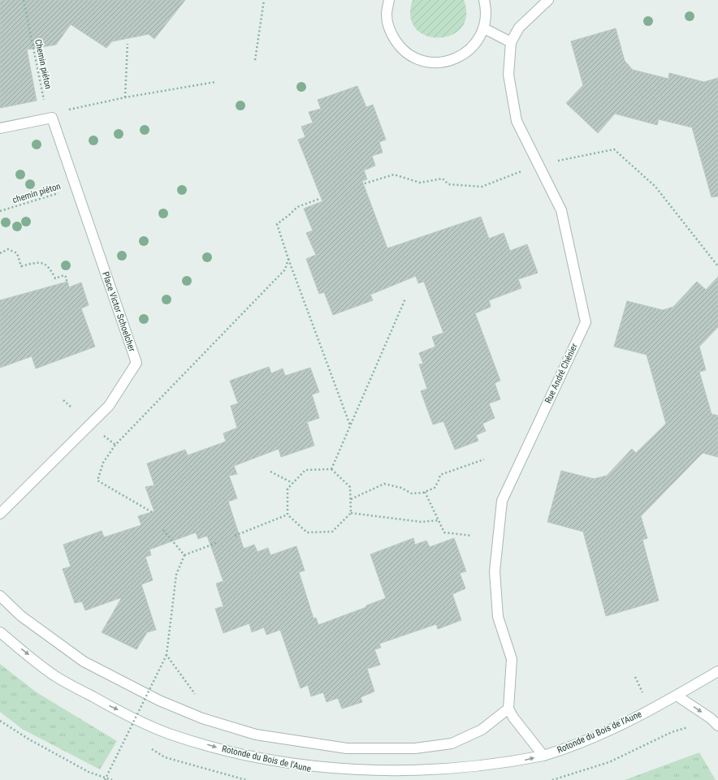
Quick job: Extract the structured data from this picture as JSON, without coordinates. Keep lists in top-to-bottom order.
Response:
{
  "streets": {
    "street": ["Place Victor Schoelcher", "Rue André Chénier", "Rotonde du Bois de l'Aune"],
    "path": ["Chemin piéton", "chemin piéton"]
  },
  "crossings": [
    ["chemin piéton", "Place Victor Schoelcher"]
  ]
}
